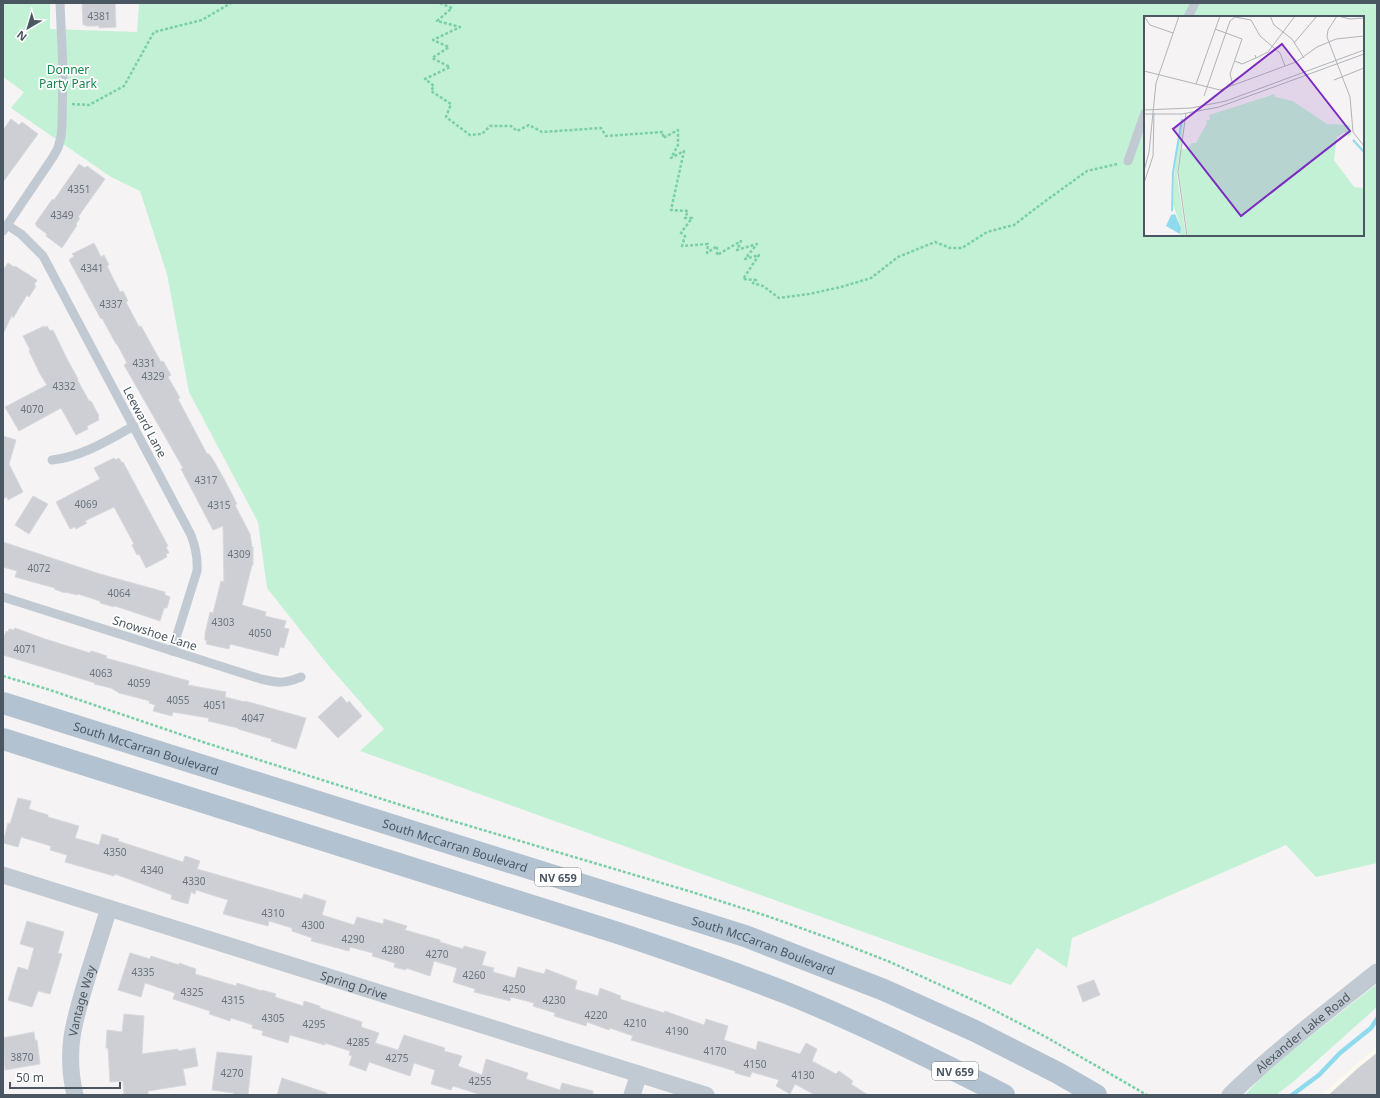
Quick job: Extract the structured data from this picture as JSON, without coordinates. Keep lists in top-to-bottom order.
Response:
{
  "streets": {
    "main road": ["South McCarran Boulevard", "NV 659"],
    "street": ["Spring Drive", "Vantage Way", "Alexander Lake Road"],
    "lane": ["Leeward Lane", "Snowshoe Lane"]
  },
  "crossings": [
    ["Leeward Lane", "Snowshoe Lane"],
    ["Spring Drive", "Vantage Way"]
  ],
  "parks": ["Donner Party Park"],
  "house_numbers": [
    "4381",
    "4351",
    "4349",
    "4341",
    "4337",
    "4331",
    "4329",
    "4332",
    "4070",
    "4317",
    "4069",
    "4315",
    "4309",
    "4072",
    "4064",
    "4303",
    "4050",
    "4071",
    "4063",
    "4059",
    "4055",
    "4051",
    "4047",
    "4350",
    "4340",
    "4330",
    "4310",
    "4300",
    "4290",
    "4280",
    "4270",
    "4335",
    "4260",
    "4250",
    "4325",
    "4315",
    "4230",
    "4220",
    "4305",
    "4210",
    "4295",
    "4190",
    "4285",
    "4170",
    "3870",
    "4275",
    "4150",
    "4270",
    "4130",
    "4255"
  ],
  "scale_bar": "50 m",
  "north": "bottom left"
}
